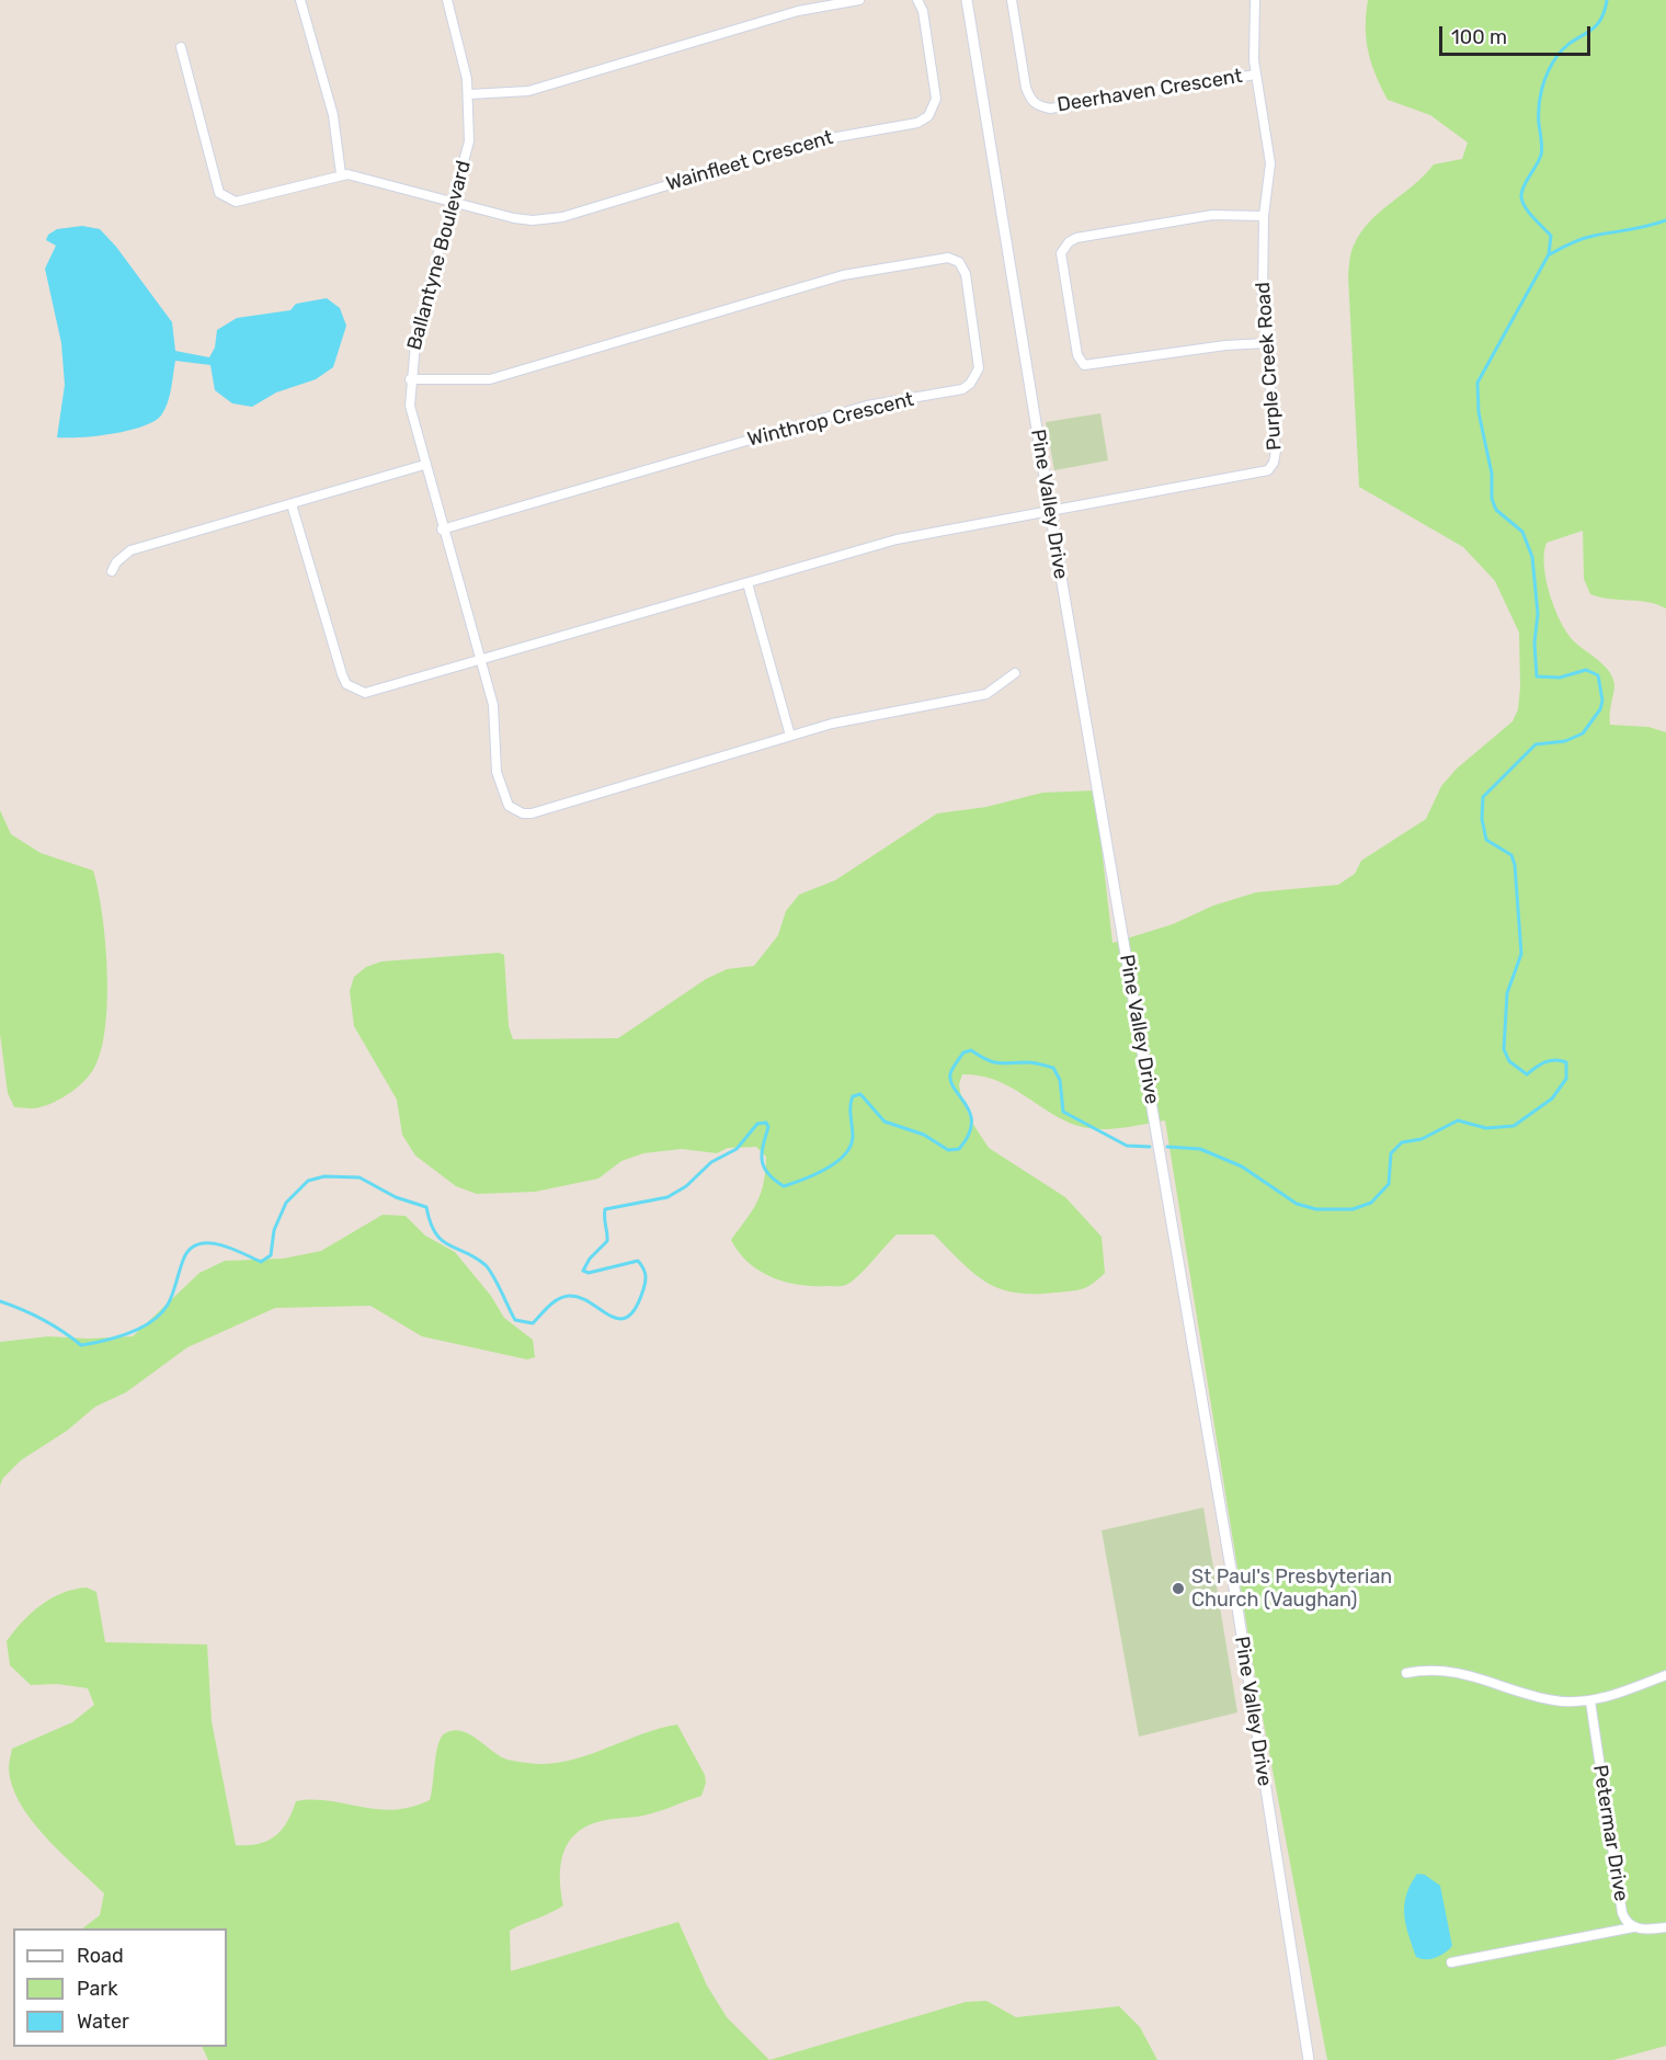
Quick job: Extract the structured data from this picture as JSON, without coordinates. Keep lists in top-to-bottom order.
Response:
{
  "streets": {
    "street": [
      "Deerhaven Crescent",
      "Wainfleet Crescent",
      "Ballantyne Boulevard",
      "Purple Creek Road",
      "Winthrop Crescent",
      "Pine Valley Drive",
      "Petermar Drive"
    ]
  },
  "crossings": [
    ["Deerhaven Crescent", "Purple Creek Road"],
    ["Wainfleet Crescent", "Ballantyne Boulevard"],
    ["Ballantyne Boulevard", "Winthrop Crescent"],
    ["Purple Creek Road", "Pine Valley Drive"]
  ],
  "places": ["St Paul's Presbyterian Church (Vaughan)"],
  "legend": ["Road", "Park", "Water"],
  "scale_bar": "100 m"
}
